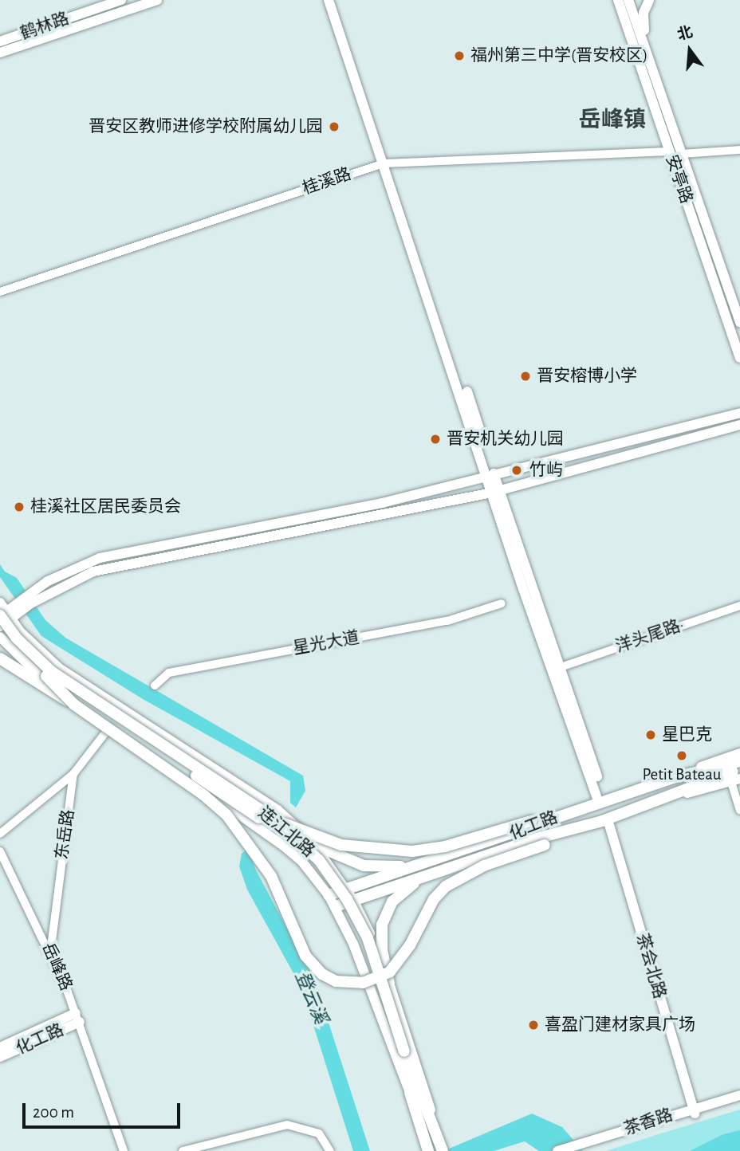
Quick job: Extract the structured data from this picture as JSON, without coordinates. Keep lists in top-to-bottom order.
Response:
{
  "streets": {
    "highway": ["化工路", "连江北路"],
    "main road": [
      "鹤林路",
      "安亭路",
      "茶会北路",
      "茶香路"
    ],
    "street": [
      "桂溪路",
      "洋头尾路·",
      "星光大道",
      "东岳路",
      "岳峰路"
    ]
  },
  "crossings": [
    ["安亭路", "桂溪路"],
    ["化工路", "茶会北路"],
    ["化工路", "岳峰路"],
    ["东岳路", "岳峰路"],
    ["茶会北路", "茶香路"]
  ],
  "districts": ["岳峰镇"],
  "water": ["登云溪"],
  "places": [
    "福州第三中学(晋安校区)",
    "晋安区教师进修学校附属幼儿园",
    "晋安榕博小学",
    "晋安机关幼儿园",
    "竹屿",
    "桂溪社区居民委员会",
    "星巴克",
    "Petit Bateau",
    "喜盈门建材家具广场"
  ],
  "scale_bar": "200 m",
  "north": "top"
}
